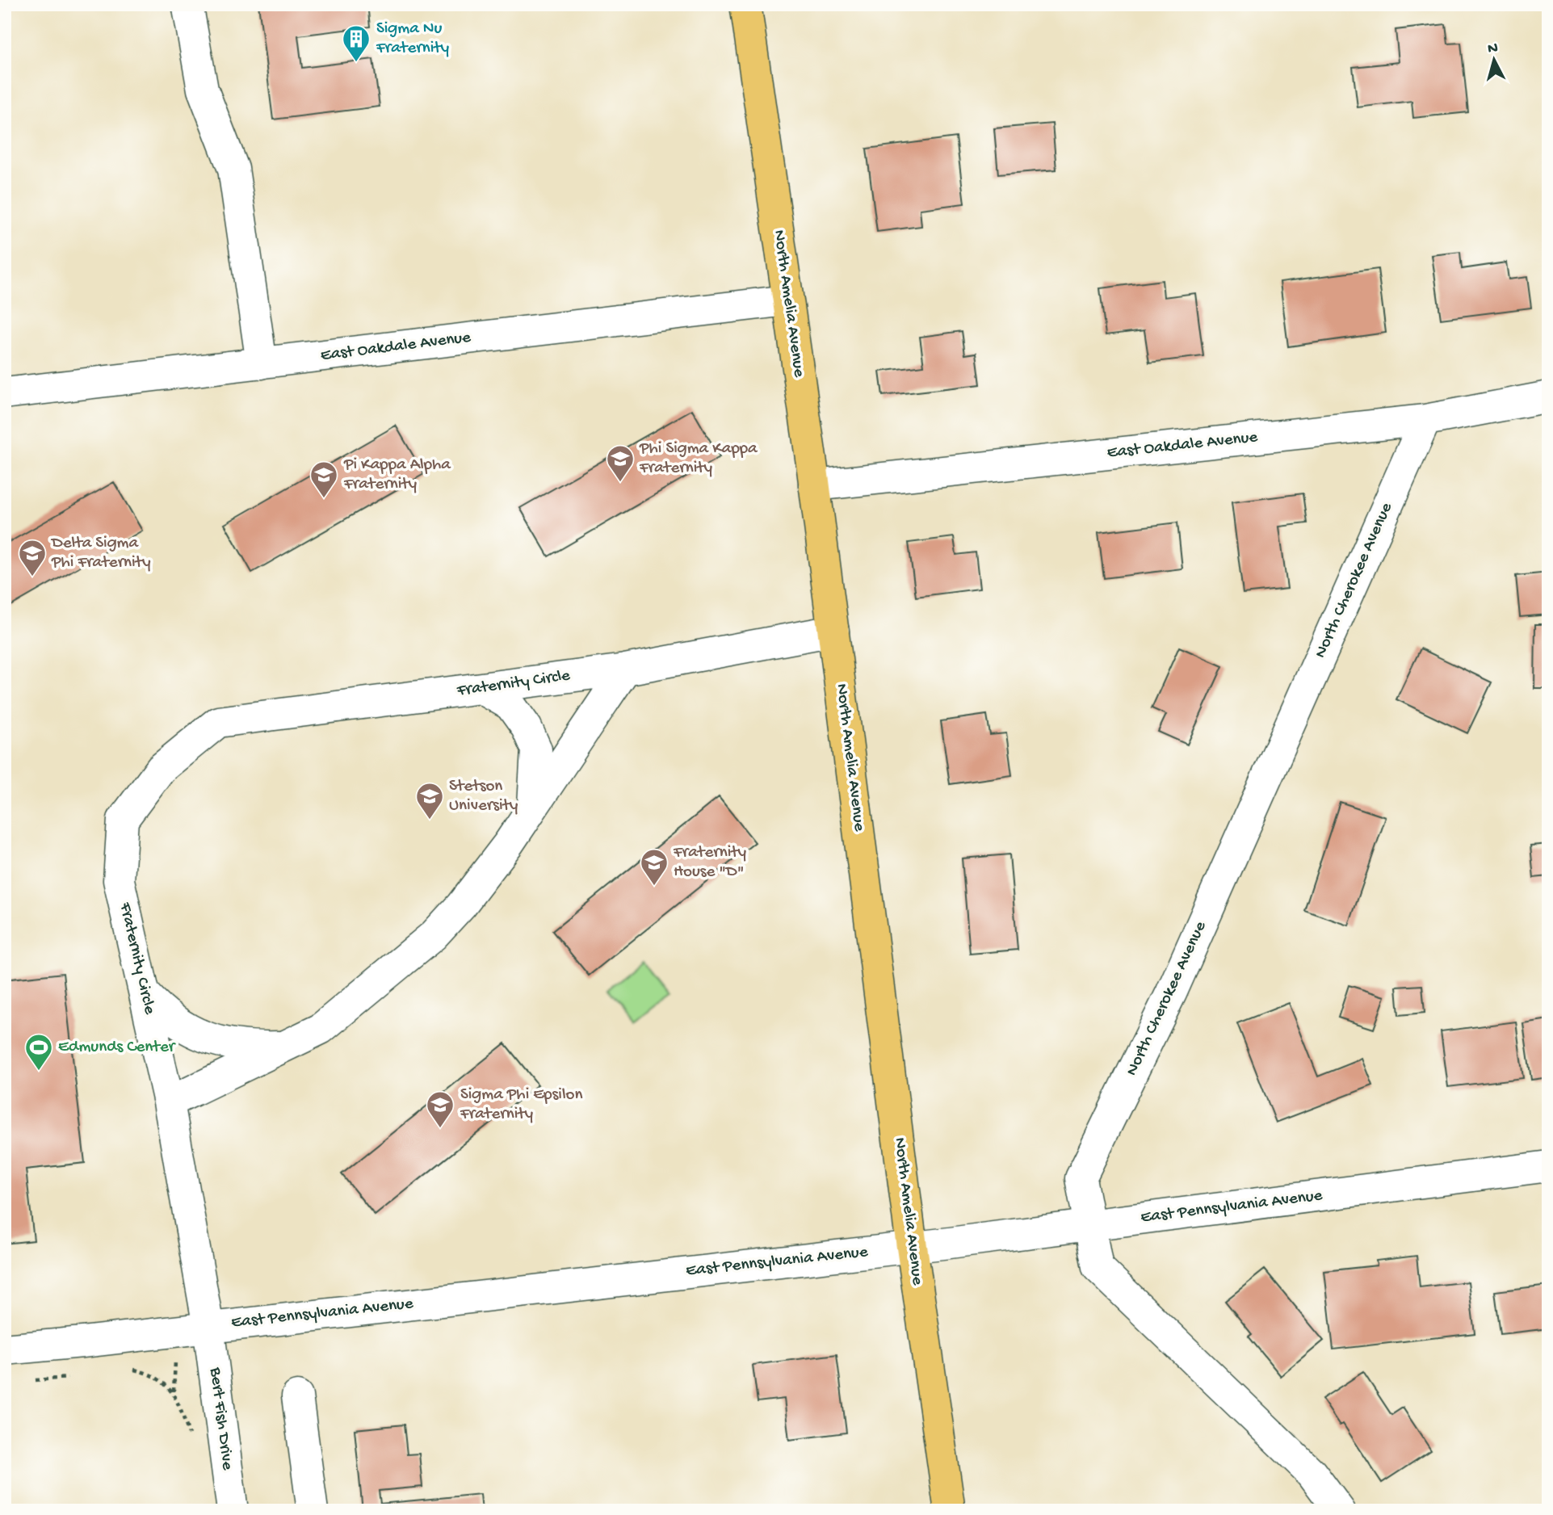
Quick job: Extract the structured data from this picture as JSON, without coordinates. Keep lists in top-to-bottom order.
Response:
{
  "streets": {
    "main road": ["North Amelia Avenue"],
    "street": [
      "East Oakdale Avenue",
      "North Cherokee Avenue",
      "Fraternity Circle",
      "East Pennsylvania Avenue",
      "Bert Fish Drive"
    ]
  },
  "crossings": [
    ["North Amelia Avenue", "East Oakdale Avenue"],
    ["North Amelia Avenue", "Fraternity Circle"],
    ["North Amelia Avenue", "East Pennsylvania Avenue"],
    ["East Oakdale Avenue", "North Cherokee Avenue"],
    ["North Cherokee Avenue", "East Pennsylvania Avenue"],
    ["Fraternity Circle", "East Pennsylvania Avenue"],
    ["Fraternity Circle", "Bert Fish Drive"],
    ["East Pennsylvania Avenue", "Bert Fish Drive"]
  ],
  "places": {
    "building": ["Sigma Nu Fraternity"],
    "school or university": [
      "Phi Sigma Kappa Fraternity",
      "Pi Kappa Alpha Fraternity",
      "Delta Sigma Phi Fraternity",
      "Stetson University",
      "Fraternity House \"D\"",
      "Sigma Phi Epsilon Fraternity"
    ],
    "sports": ["Edmunds Center"]
  },
  "north": "top"
}
